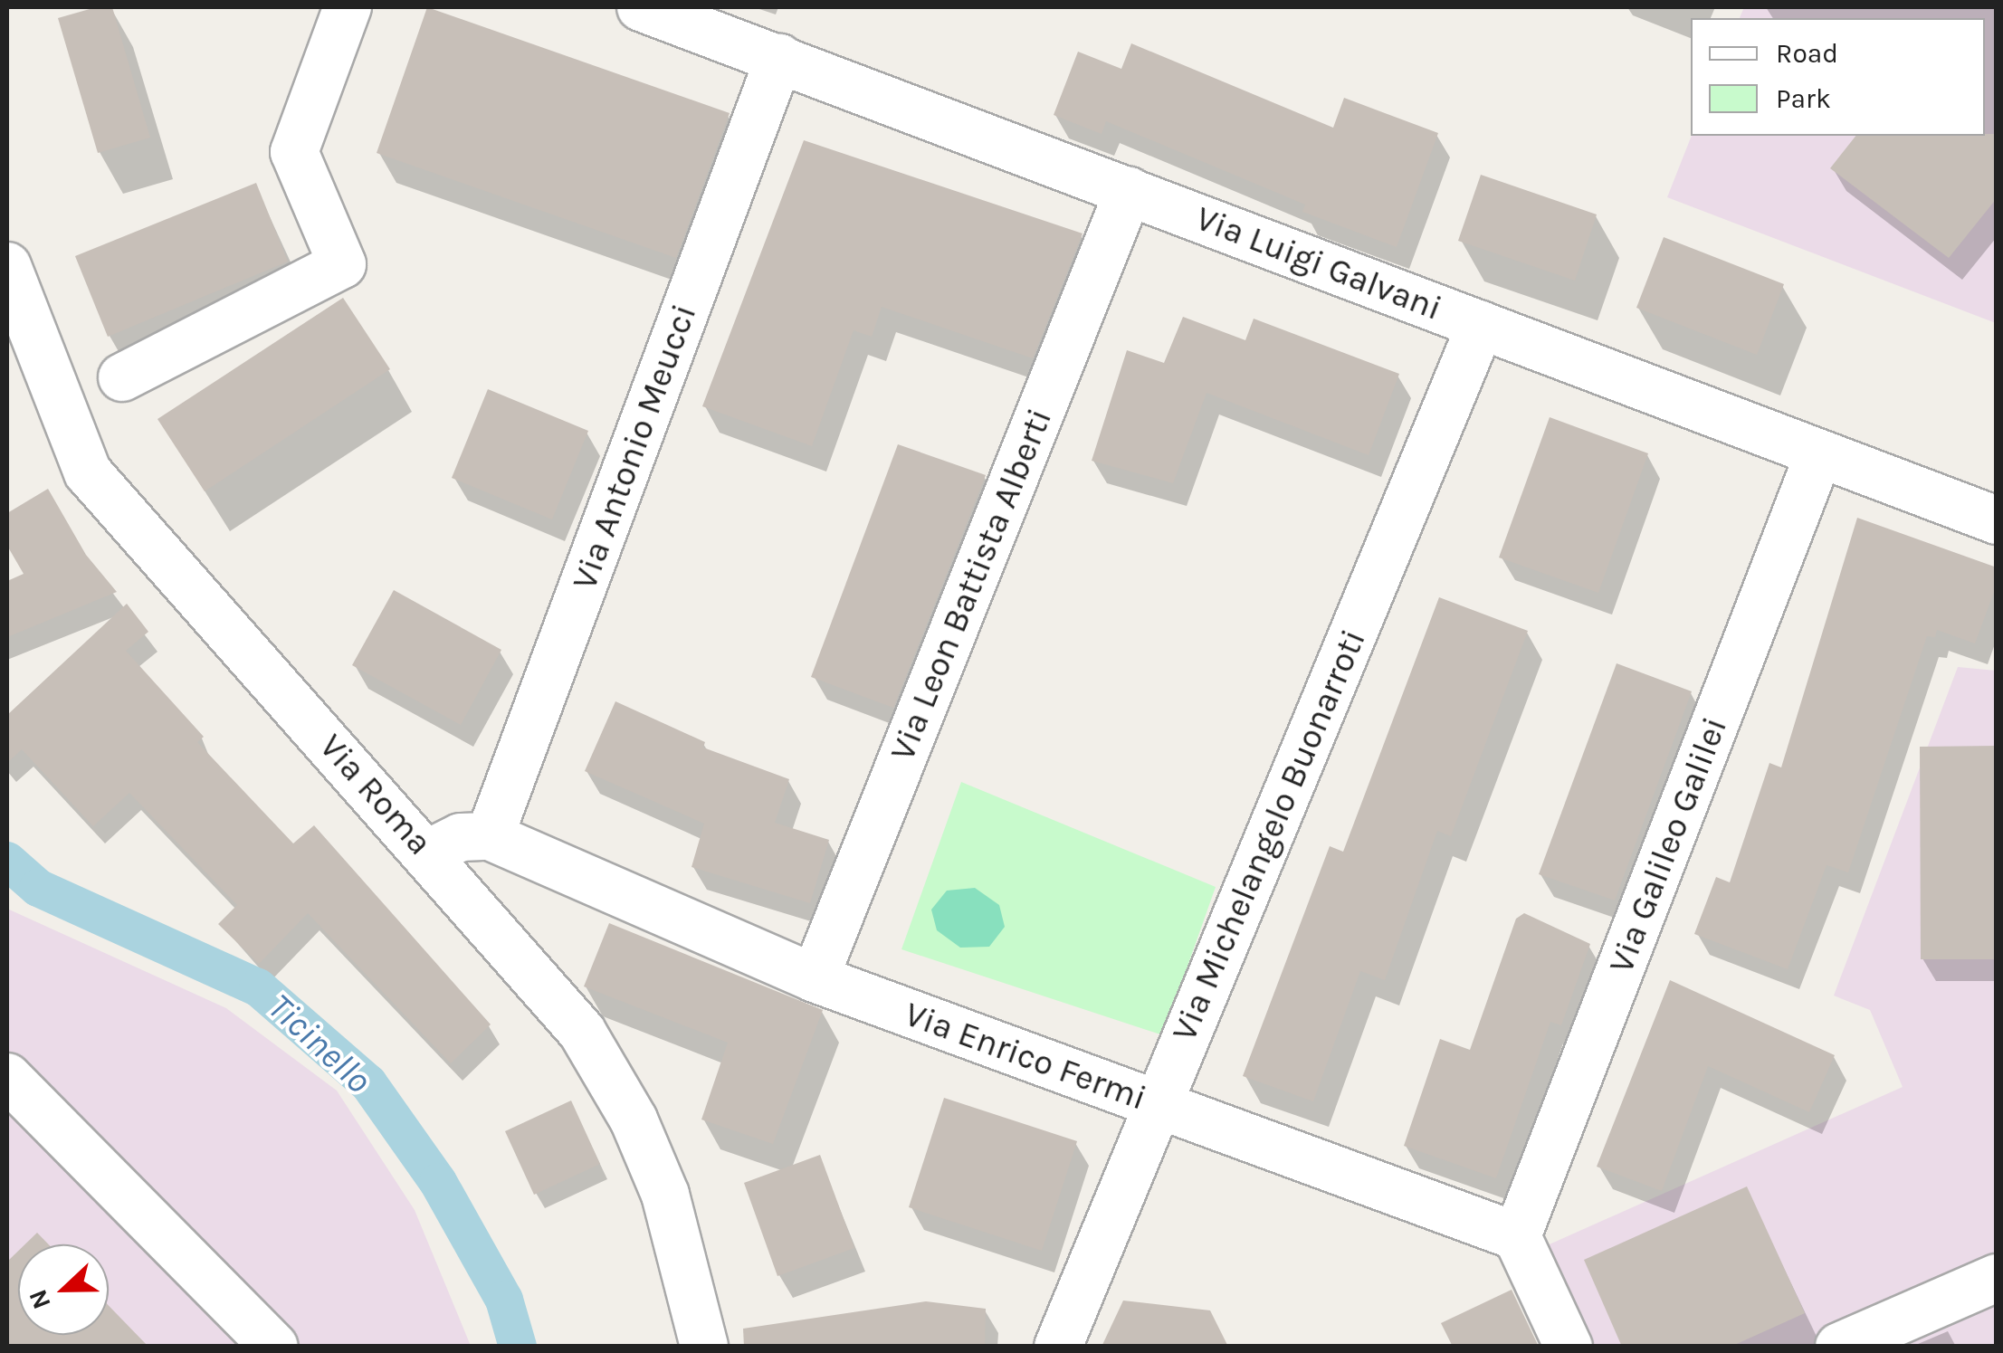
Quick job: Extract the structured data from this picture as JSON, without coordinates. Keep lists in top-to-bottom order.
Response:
{
  "streets": {
    "street": [
      "Via Luigi Galvani",
      "Via Antonio Meucci",
      "Via Leon Battista Alberti",
      "Via Roma",
      "Via Michelangelo Buonarroti",
      "Via Galileo Galilei",
      "Via Enrico Fermi"
    ]
  },
  "crossings": [
    ["Via Luigi Galvani", "Via Antonio Meucci"],
    ["Via Luigi Galvani", "Via Leon Battista Alberti"],
    ["Via Luigi Galvani", "Via Michelangelo Buonarroti"],
    ["Via Luigi Galvani", "Via Galileo Galilei"],
    ["Via Antonio Meucci", "Via Enrico Fermi"],
    ["Via Leon Battista Alberti", "Via Enrico Fermi"],
    ["Via Michelangelo Buonarroti", "Via Enrico Fermi"],
    ["Via Galileo Galilei", "Via Enrico Fermi"]
  ],
  "water": ["Ticinello"],
  "legend": ["Road", "Park"],
  "north": "left"
}
